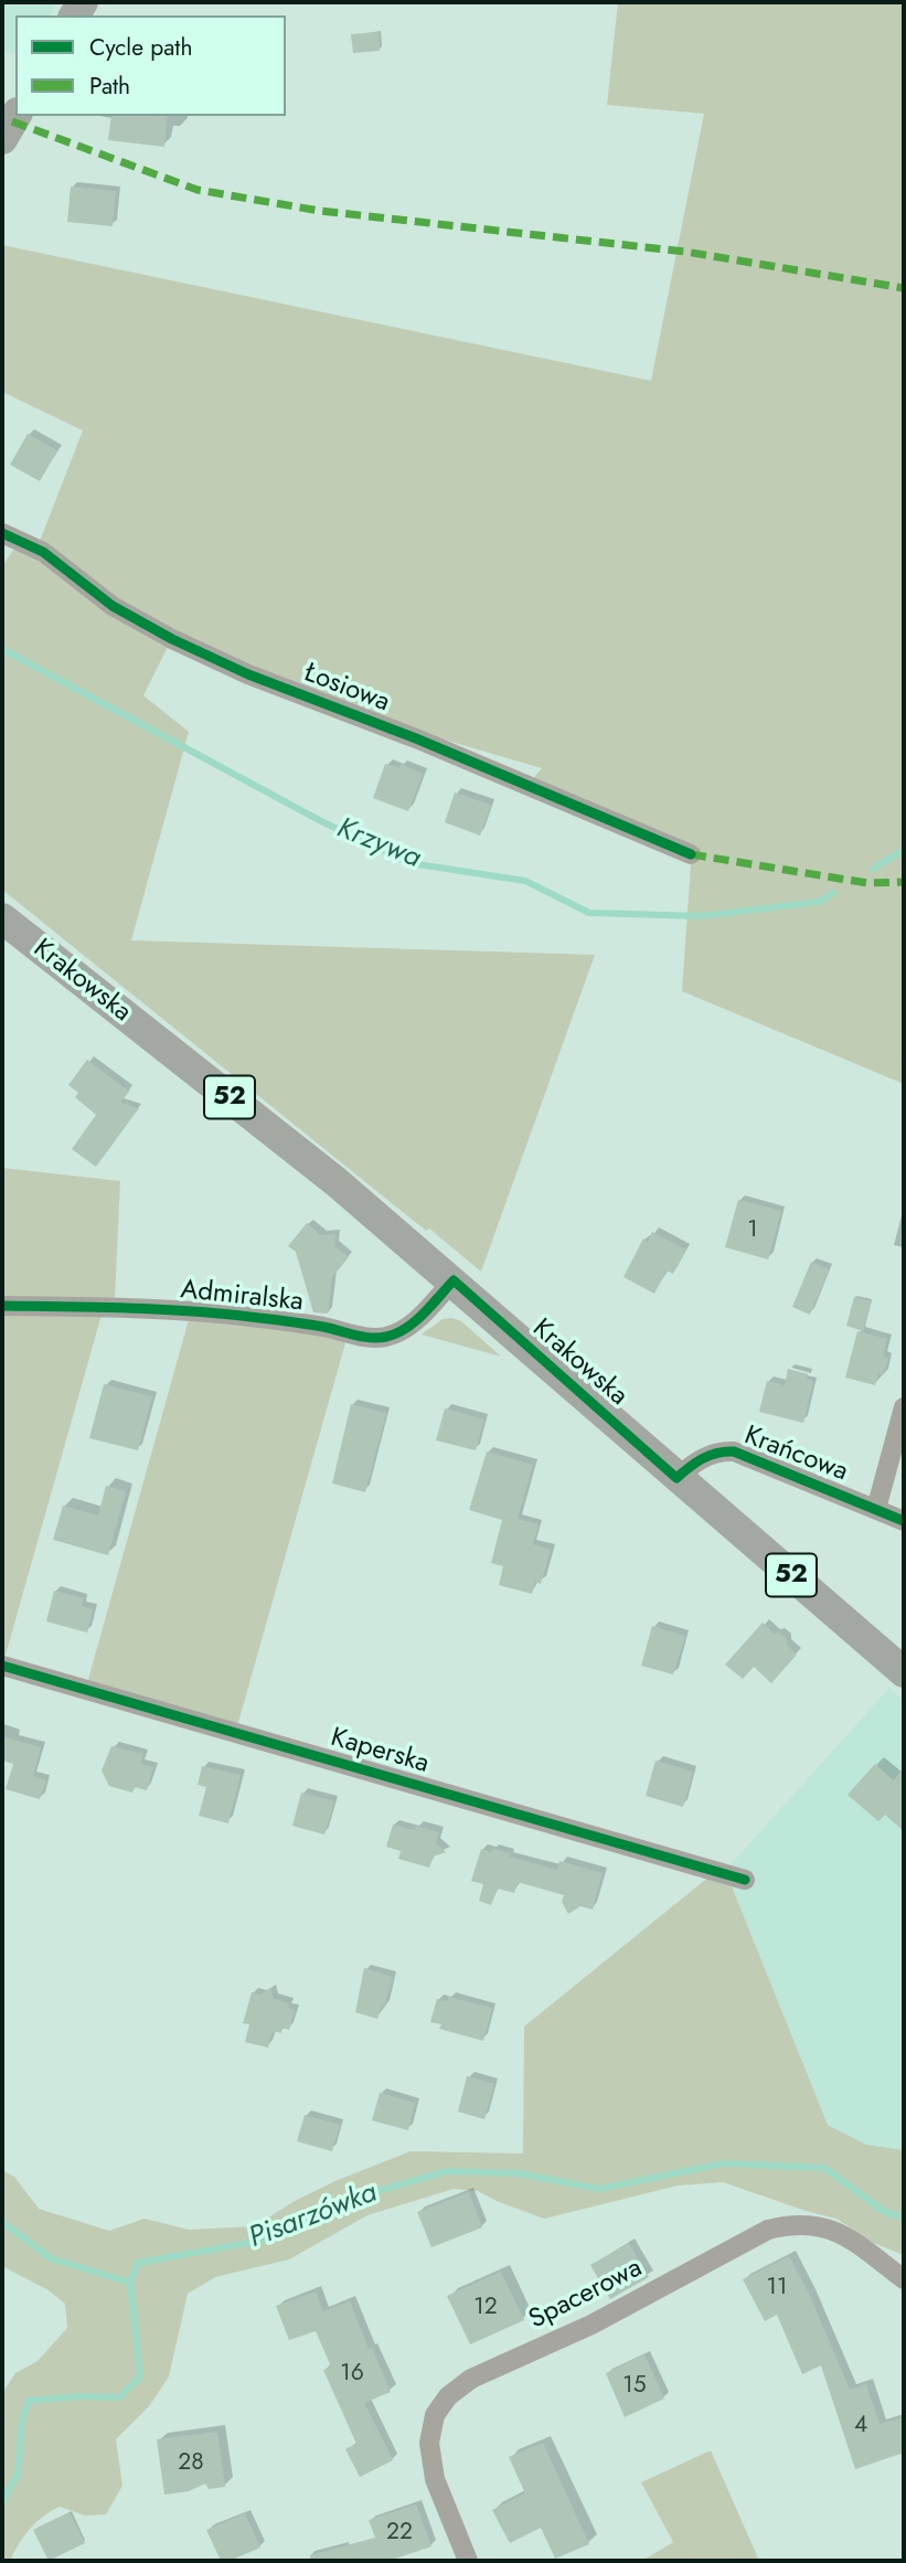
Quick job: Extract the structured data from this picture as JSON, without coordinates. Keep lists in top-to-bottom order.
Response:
{
  "streets": {
    "main road": ["Krakowska", "52"],
    "street": [
      "Łosiowa",
      "Admiralska",
      "Krańcowa",
      "Kaperska",
      "Spacerowa"
    ]
  },
  "crossings": [
    ["Krakowska", "Admiralska"],
    ["Krakowska", "Krańcowa"]
  ],
  "water": ["Krzywa", "Pisarzówka"],
  "house_numbers": [
    "1",
    "11",
    "12",
    "16",
    "15",
    "4",
    "28",
    "22"
  ],
  "legend": ["Cycle path", "Path"]
}
